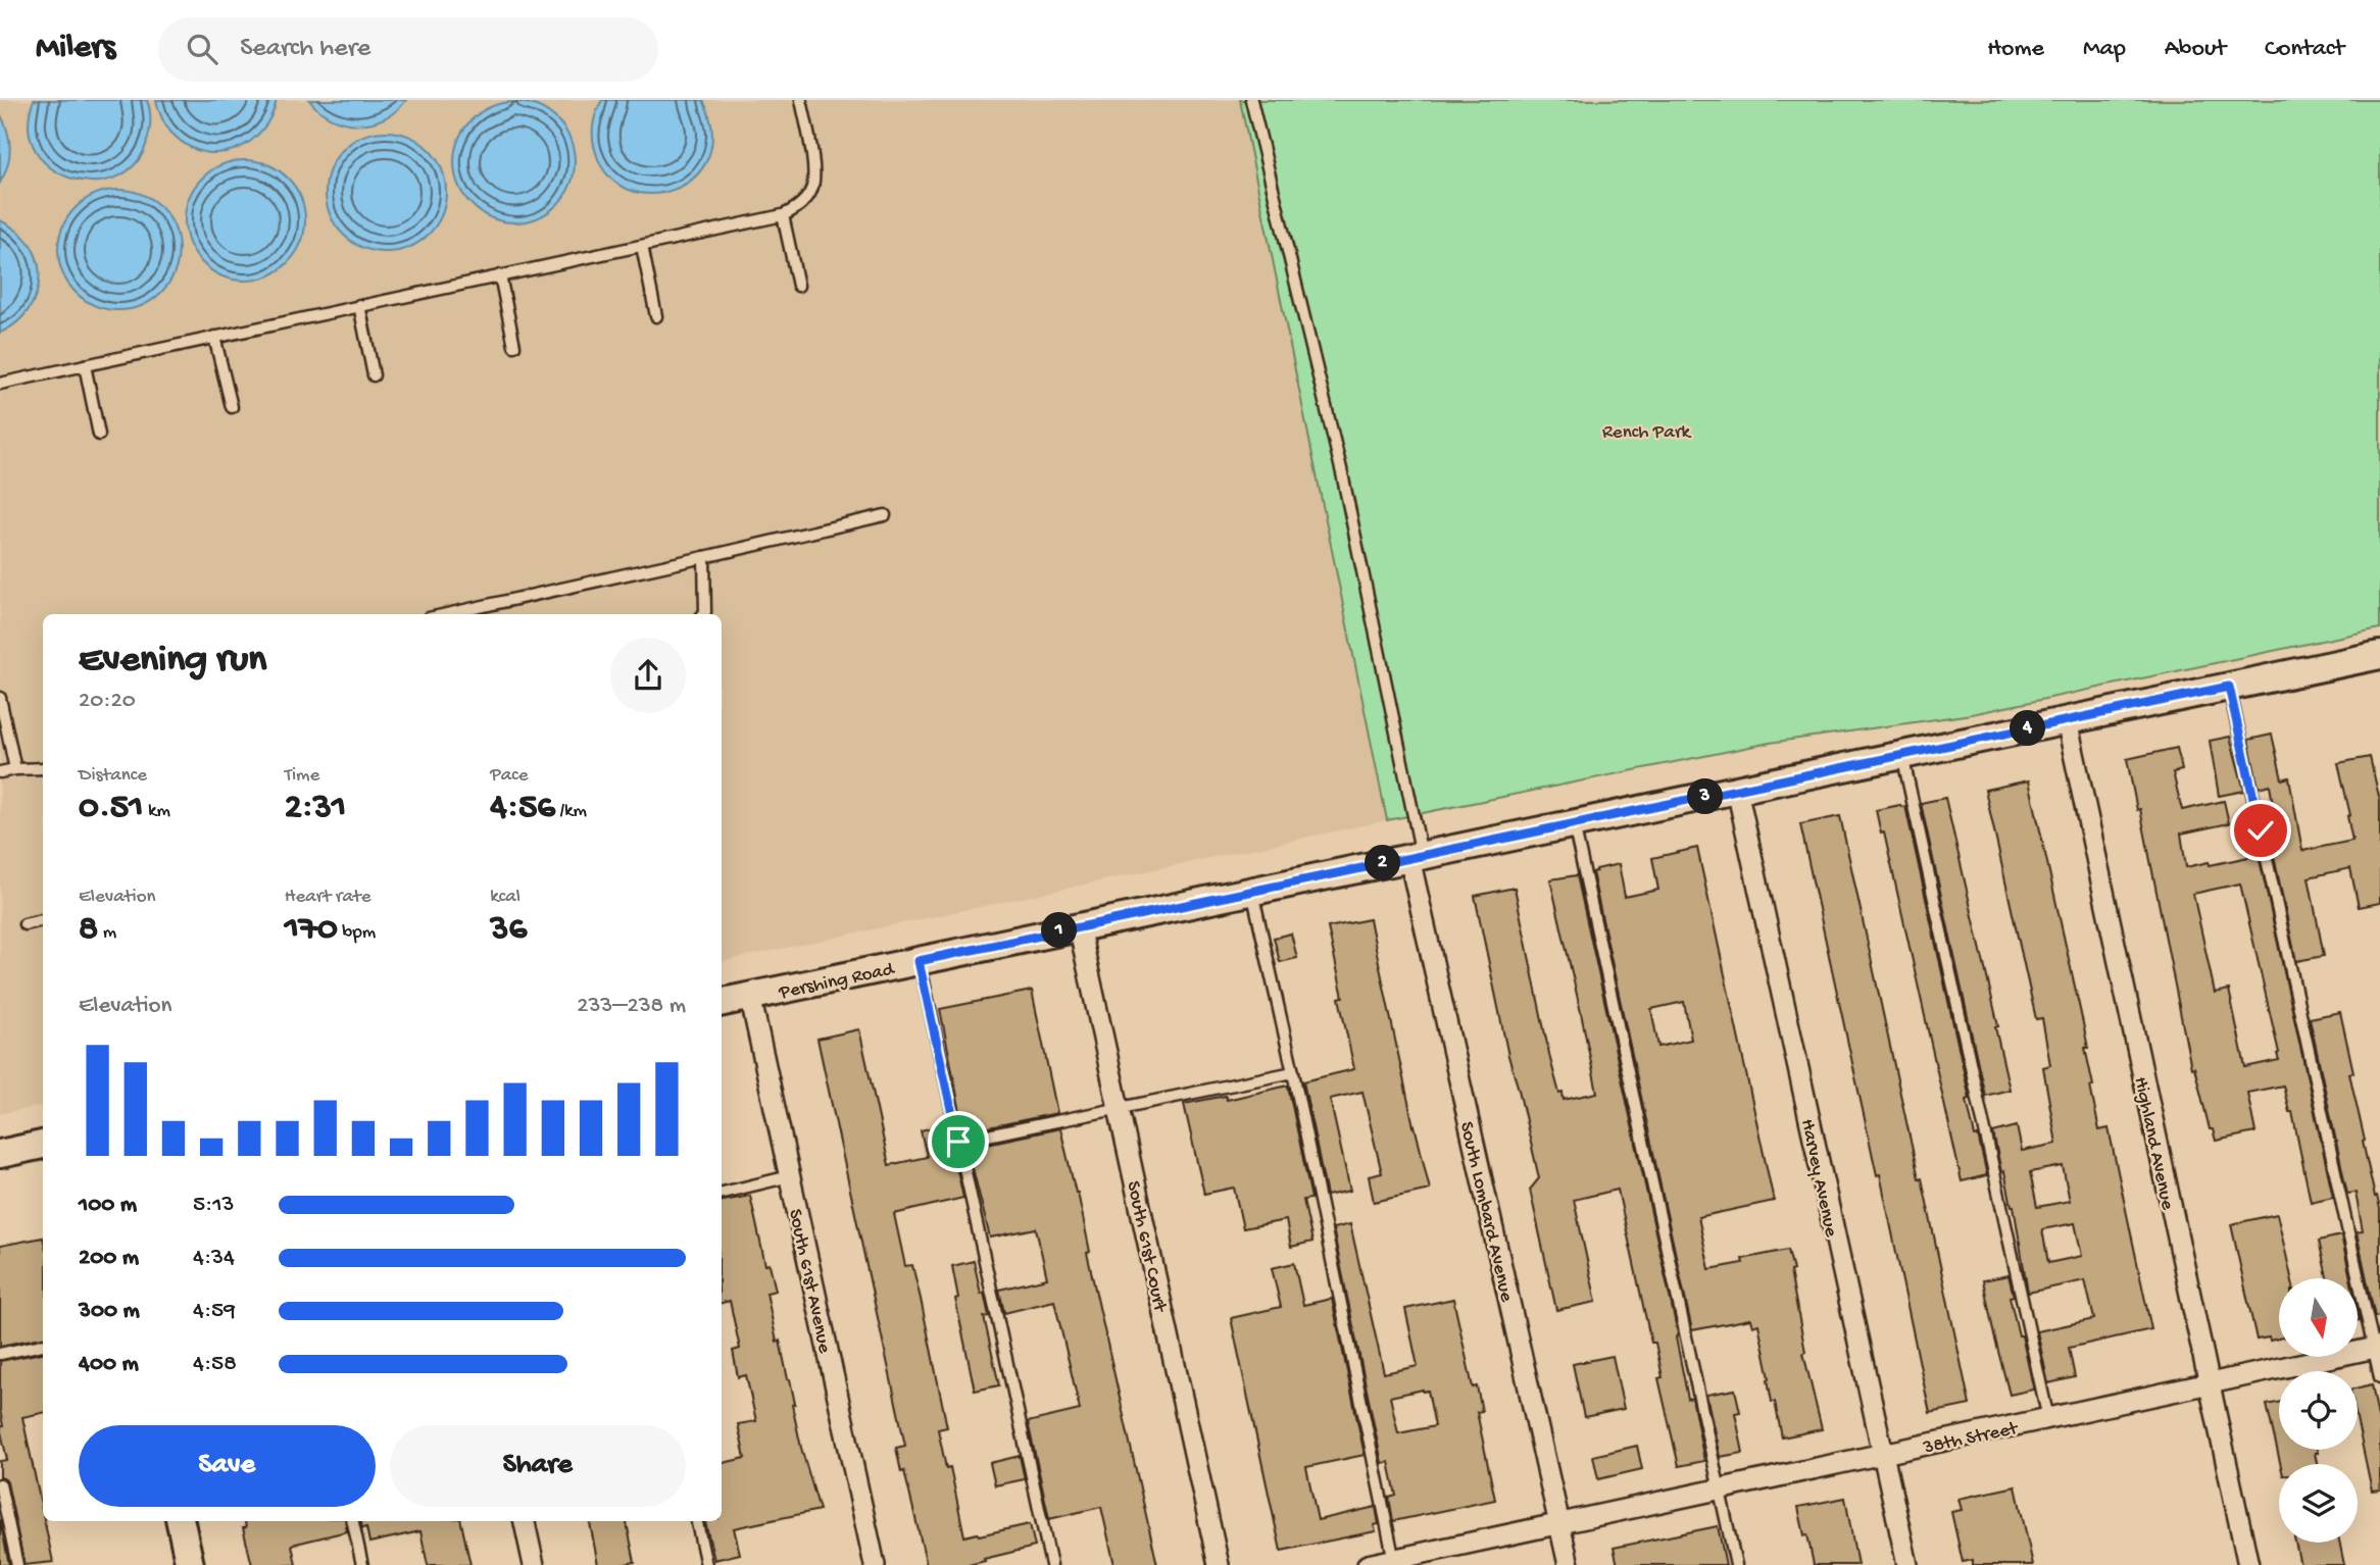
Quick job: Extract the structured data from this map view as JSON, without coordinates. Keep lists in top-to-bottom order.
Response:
{
  "streets": {
    "main road": ["Pershing Road"],
    "street": [
      "Highland Avenue",
      "Harvey Avenue",
      "South Lombard Avenue",
      "South 61st Court",
      "South 61st Avenue",
      "38th Street"
    ]
  },
  "crossings": [
    ["Pershing Road", "Highland Avenue"],
    ["Pershing Road", "Harvey Avenue"],
    ["Pershing Road", "South Lombard Avenue"],
    ["Pershing Road", "South 61st Court"],
    ["Pershing Road", "South 61st Avenue"],
    ["Highland Avenue", "38th Street"],
    ["Harvey Avenue", "38th Street"],
    ["South Lombard Avenue", "38th Street"]
  ],
  "parks": ["Rench Park"],
  "north": "bottom",
  "page": {
    "header": "Milers",
    "search": "Search here",
    "nav": [
      "Home",
      "Map",
      "About",
      "Contact"
    ],
    "heading": ["Evening run", "20:20"],
    "pins": [
      "4",
      "3",
      "2",
      "1"
    ],
    "stats": [
      ["Distance", "0.51 km"],
      ["Time", "2:31"],
      ["Pace", "4:56 /km"],
      ["Elevation", "8 m"],
      ["Heart rate", "170 bpm"],
      ["kcal", "36"]
    ],
    "chart": ["Elevation", "233–238 m"],
    "list": [
      {
        "name": "100 m",
        "note": "5:13"
      },
      {
        "name": "200 m",
        "note": "4:34"
      },
      {
        "name": "300 m",
        "note": "4:59"
      },
      {
        "name": "400 m",
        "note": "4:58"
      }
    ],
    "buttons": ["Save", "Share"]
  }
}
